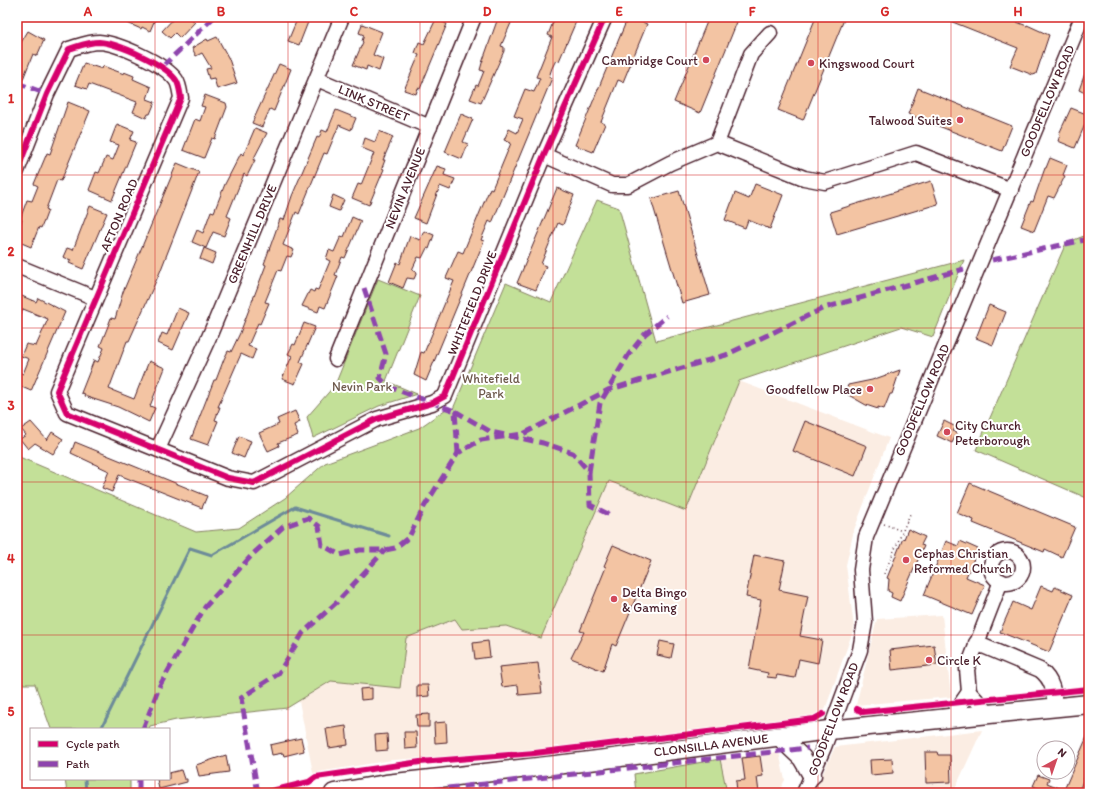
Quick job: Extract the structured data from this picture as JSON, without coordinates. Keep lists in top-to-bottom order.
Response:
{
  "streets": {
    "main road": ["CLONSILLA AVENUE"],
    "street": [
      "GOODFELLOW ROAD",
      "LINK STREET",
      "NEVIN AVENUE",
      "AFTON ROAD",
      "GREENHILL DRIVE",
      "WHITEFIELD DRIVE"
    ]
  },
  "crossings": [
    ["GOODFELLOW ROAD", "CLONSILLA AVENUE"],
    ["LINK STREET", "NEVIN AVENUE"],
    ["LINK STREET", "GREENHILL DRIVE"],
    ["AFTON ROAD", "GREENHILL DRIVE"],
    ["AFTON ROAD", "WHITEFIELD DRIVE"]
  ],
  "parks": ["Whitefield Park", "Nevin Park"],
  "places": [
    "Cambridge Court",
    "Kingswood Court",
    "Talwood Suites",
    "Goodfellow Place",
    "City Church Peterborough",
    "Cephas Christian Reformed Church",
    "Delta Bingo & Gaming",
    "Circle K"
  ],
  "legend": ["Cycle path", "Path"],
  "north": "top right",
  "grid": {
    "columns": [
      "A",
      "B",
      "C",
      "D",
      "E",
      "F",
      "G",
      "H"
    ],
    "rows": [
      "1",
      "2",
      "3",
      "4",
      "5"
    ]
  }
}
